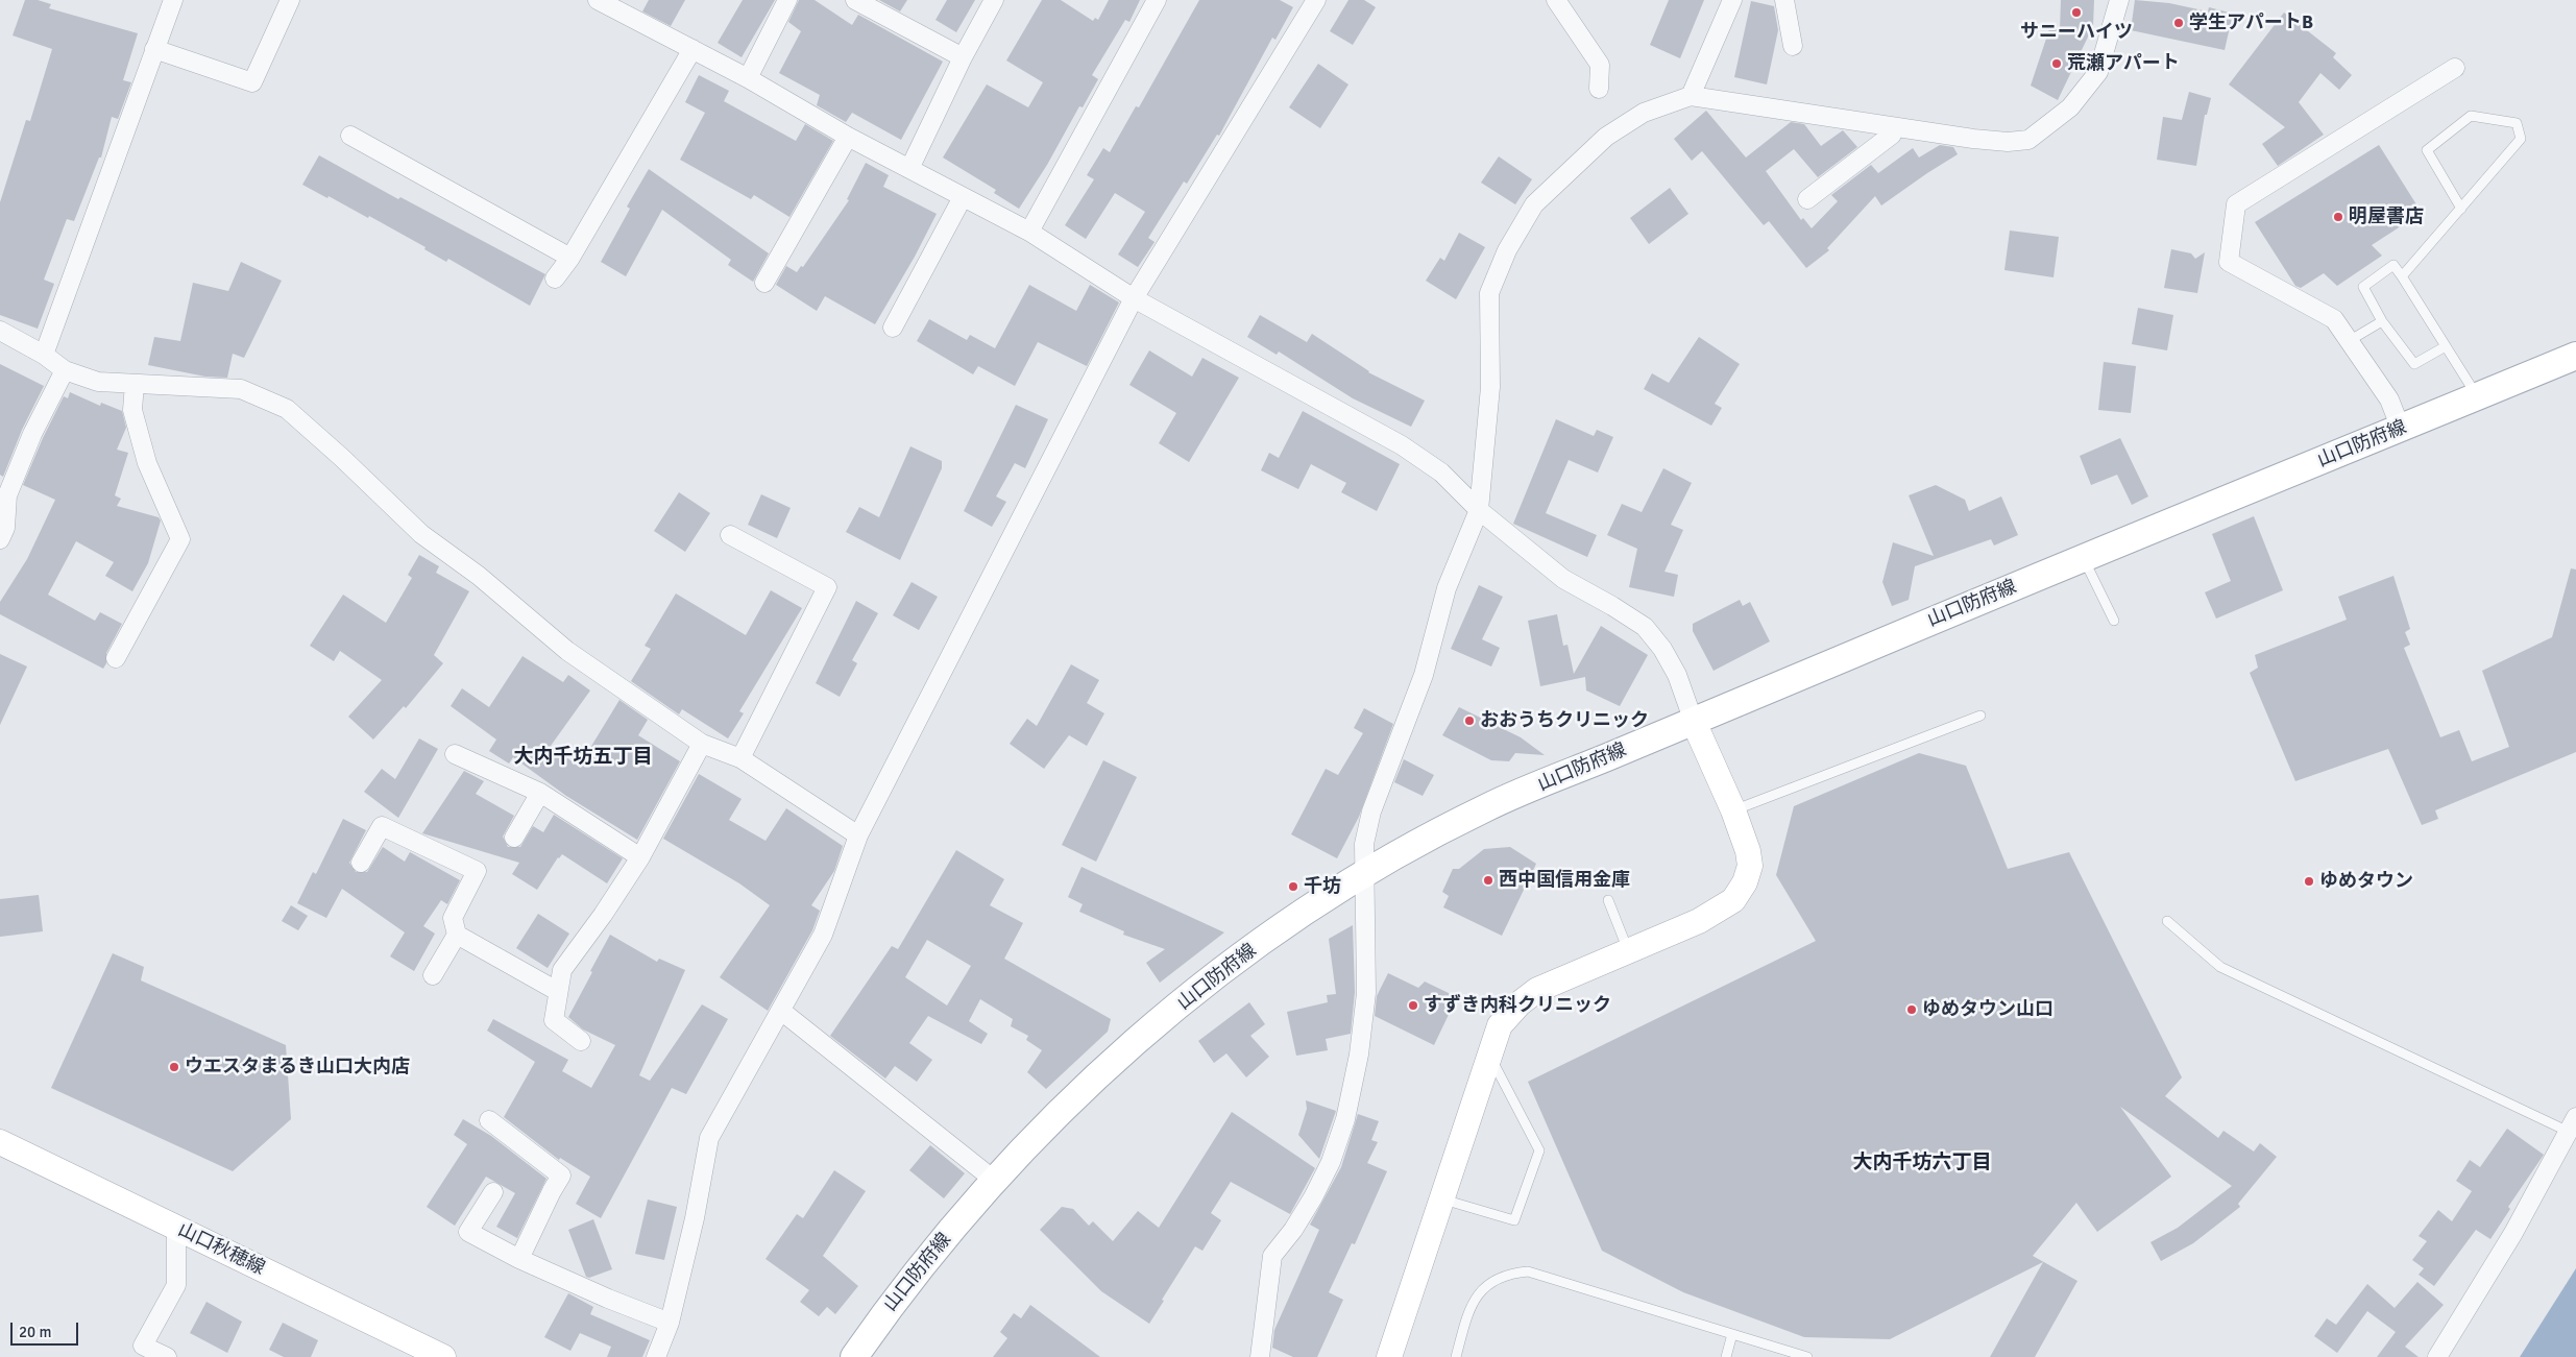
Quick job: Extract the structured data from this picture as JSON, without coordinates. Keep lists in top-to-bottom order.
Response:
{
  "streets": {
    "main road": ["山口防府線"],
    "street": ["山口秋穂線"]
  },
  "districts": ["大内千坊五丁目", "大内千坊六丁目"],
  "places": [
    "サニーハイツ",
    "学生アパートB",
    "荒瀬アパート",
    "明屋書店",
    "おおうちクリニック",
    "西中国信用金庫",
    "ゆめタウン",
    "千坊",
    "すずき内科クリニック",
    "ゆめタウン山口",
    "ウエスタまるき山口大内店"
  ],
  "scale_bar": "20 m"
}
